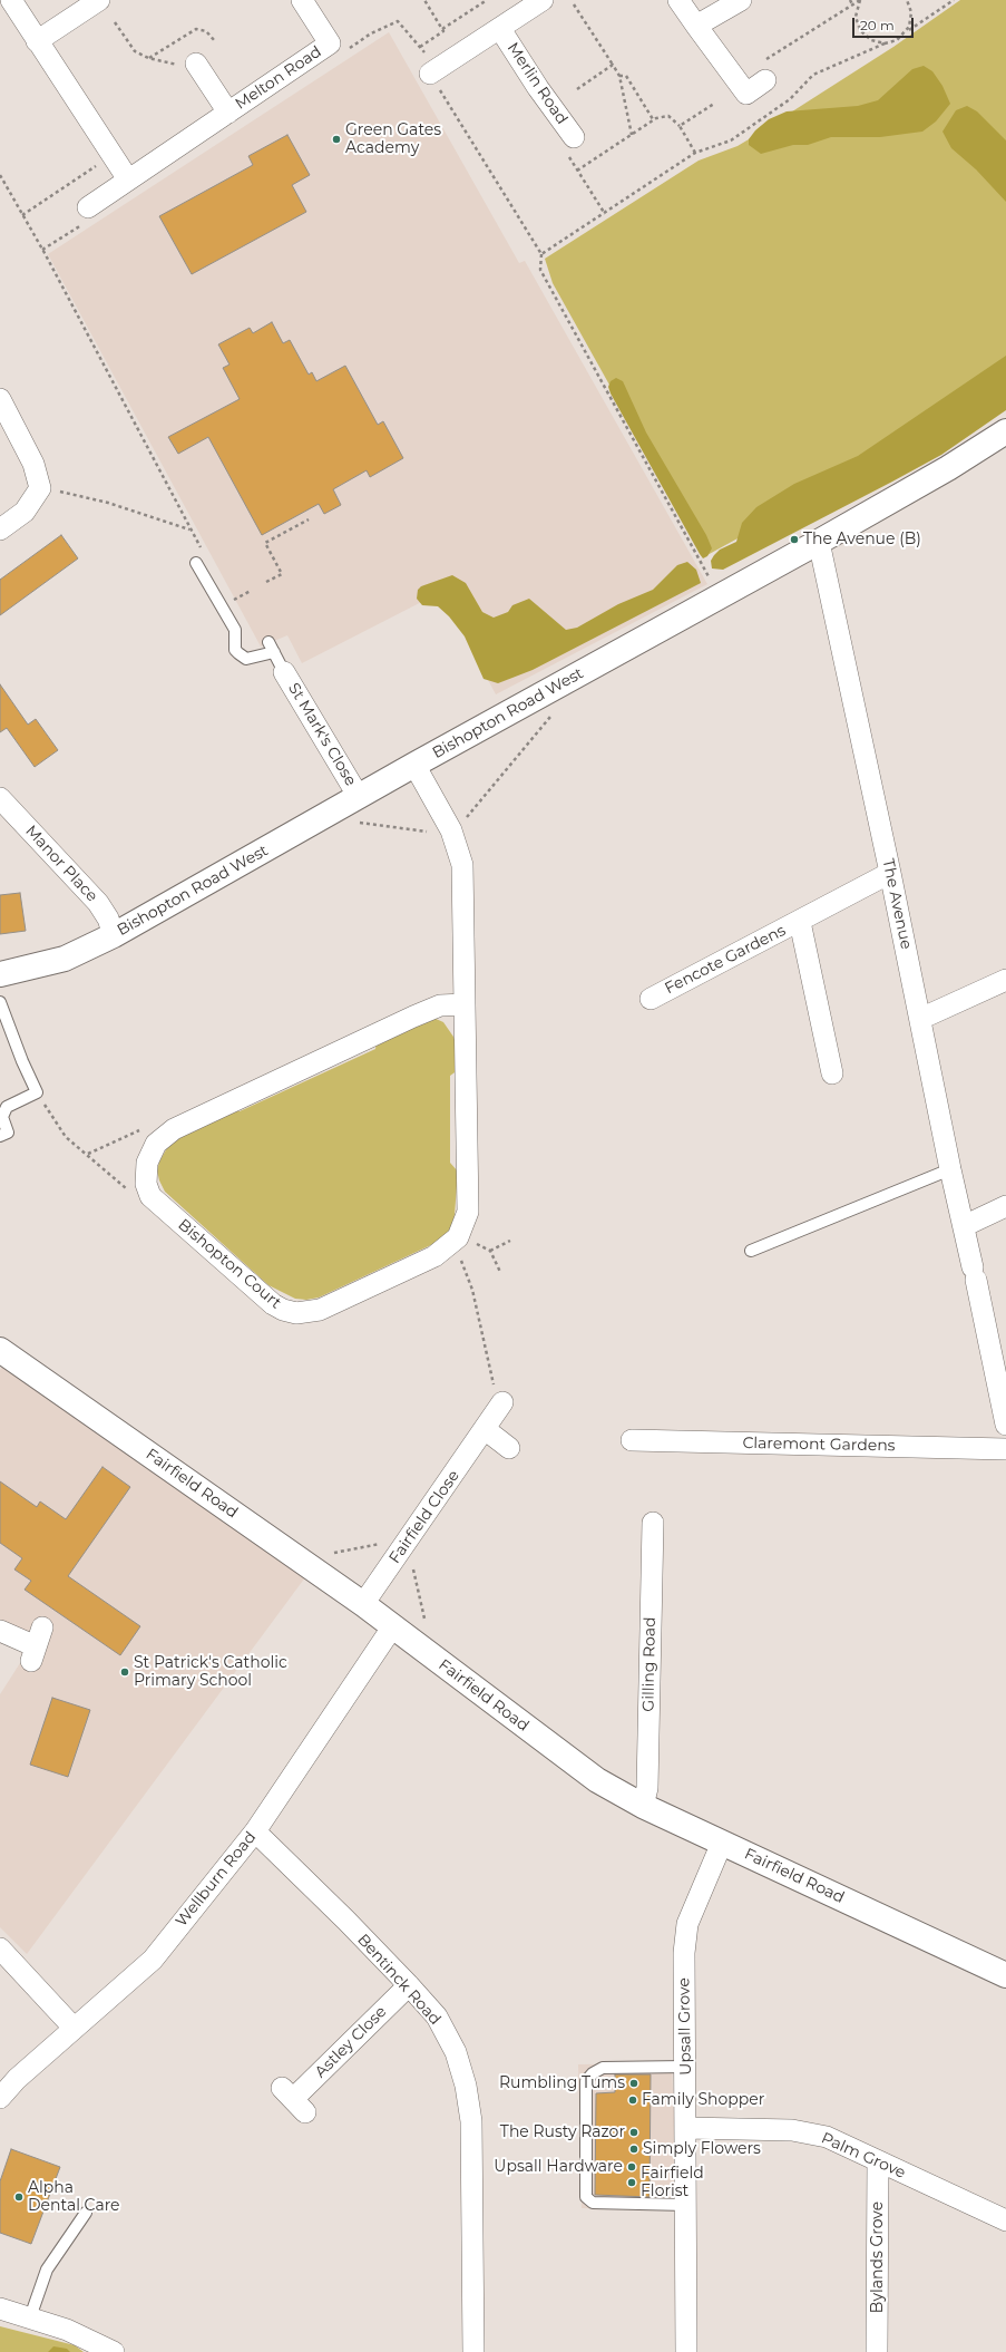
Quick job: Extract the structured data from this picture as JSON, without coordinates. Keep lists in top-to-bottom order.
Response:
{
  "streets": {
    "street": [
      "Melton Road",
      "Merlin Road",
      "Bishopton Road West",
      "St Mark's Close",
      "Manor Place",
      "The Avenue",
      "Fencote Gardens",
      "Bishopton Court",
      "Claremont Gardens",
      "Fairfield Road",
      "Fairfield Close",
      "Gilling Road",
      "Wellburn Road",
      "Bentinck Road",
      "Upsall Grove",
      "Astley Close",
      "Palm Grove",
      "Bylands Grove"
    ]
  },
  "crossings": [
    ["Bishopton Road West", "St Mark's Close"],
    ["Bishopton Road West", "Manor Place"],
    ["Bishopton Road West", "The Avenue"],
    ["Bishopton Road West", "Bishopton Court"],
    ["The Avenue", "Fencote Gardens"],
    ["Fairfield Road", "Fairfield Close"],
    ["Fairfield Road", "Gilling Road"],
    ["Fairfield Road", "Wellburn Road"],
    ["Fairfield Road", "Upsall Grove"],
    ["Wellburn Road", "Bentinck Road"],
    ["Bentinck Road", "Astley Close"],
    ["Upsall Grove", "Palm Grove"],
    ["Palm Grove", "Bylands Grove"]
  ],
  "places": [
    "Green Gates Academy",
    "The Avenue (B)",
    "St Patrick's Catholic Primary School",
    "Rumbling Tums",
    "Family Shopper",
    "The Rusty Razor",
    "Simply Flowers",
    "Upsall Hardware",
    "Fairfield Florist",
    "Alpha Dental Care"
  ],
  "scale_bar": "20 m"
}
